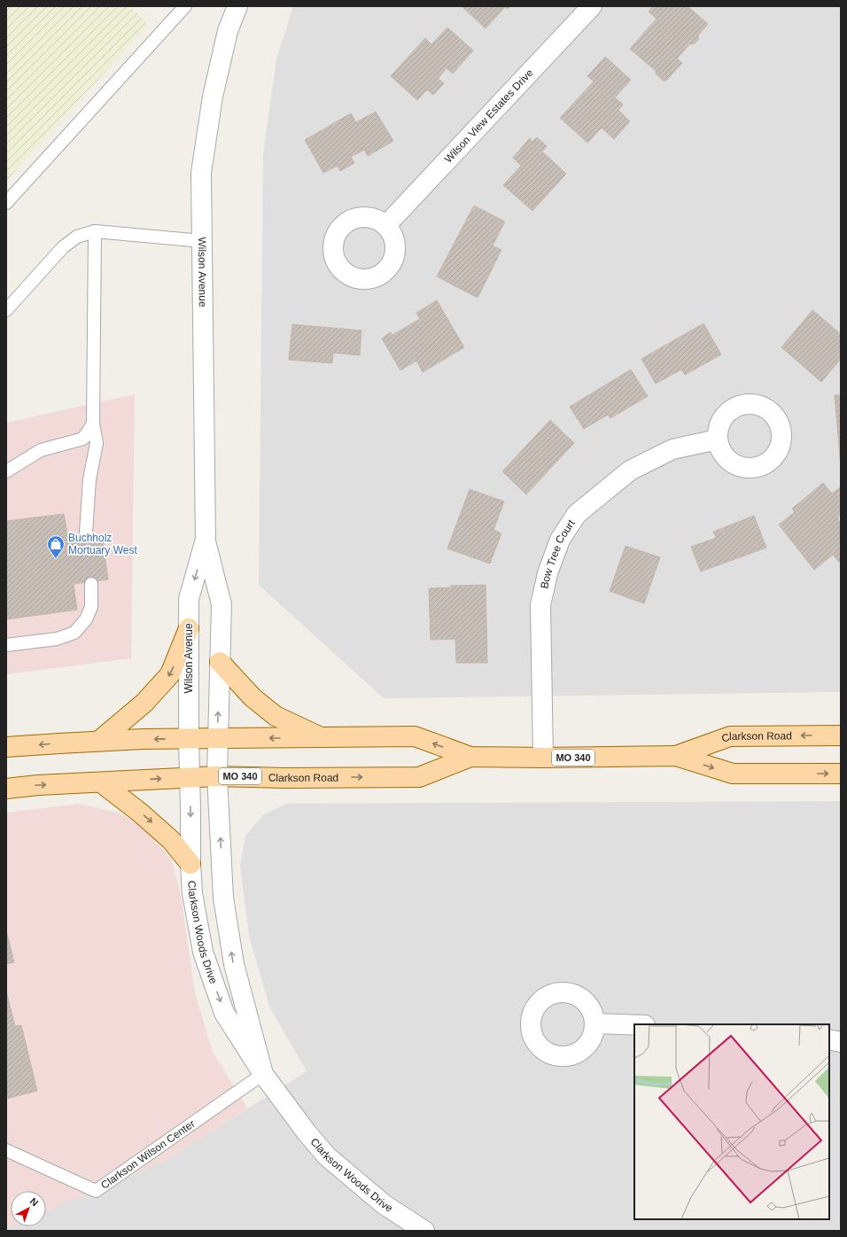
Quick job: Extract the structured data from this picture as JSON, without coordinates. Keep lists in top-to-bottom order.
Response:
{
  "streets": {
    "main road": ["Clarkson Road", "MO 340"],
    "street": [
      "Wilson View Estates Drive",
      "Wilson Avenue",
      "Bow Tree Court",
      "Clarkson Woods Drive"
    ],
    "lane": ["Clarkson Wilson Center"]
  },
  "crossings": [
    ["Wilson Avenue", "Clarkson Road"],
    ["Wilson Avenue", "Clarkson Woods Drive"],
    ["Bow Tree Court", "Clarkson Road"],
    ["Clarkson Road", "Clarkson Woods Drive"],
    ["Clarkson Woods Drive", "Clarkson Wilson Center"]
  ],
  "places": {
    "shop": ["Buchholz Mortuary West"]
  },
  "north": "top right"
}
